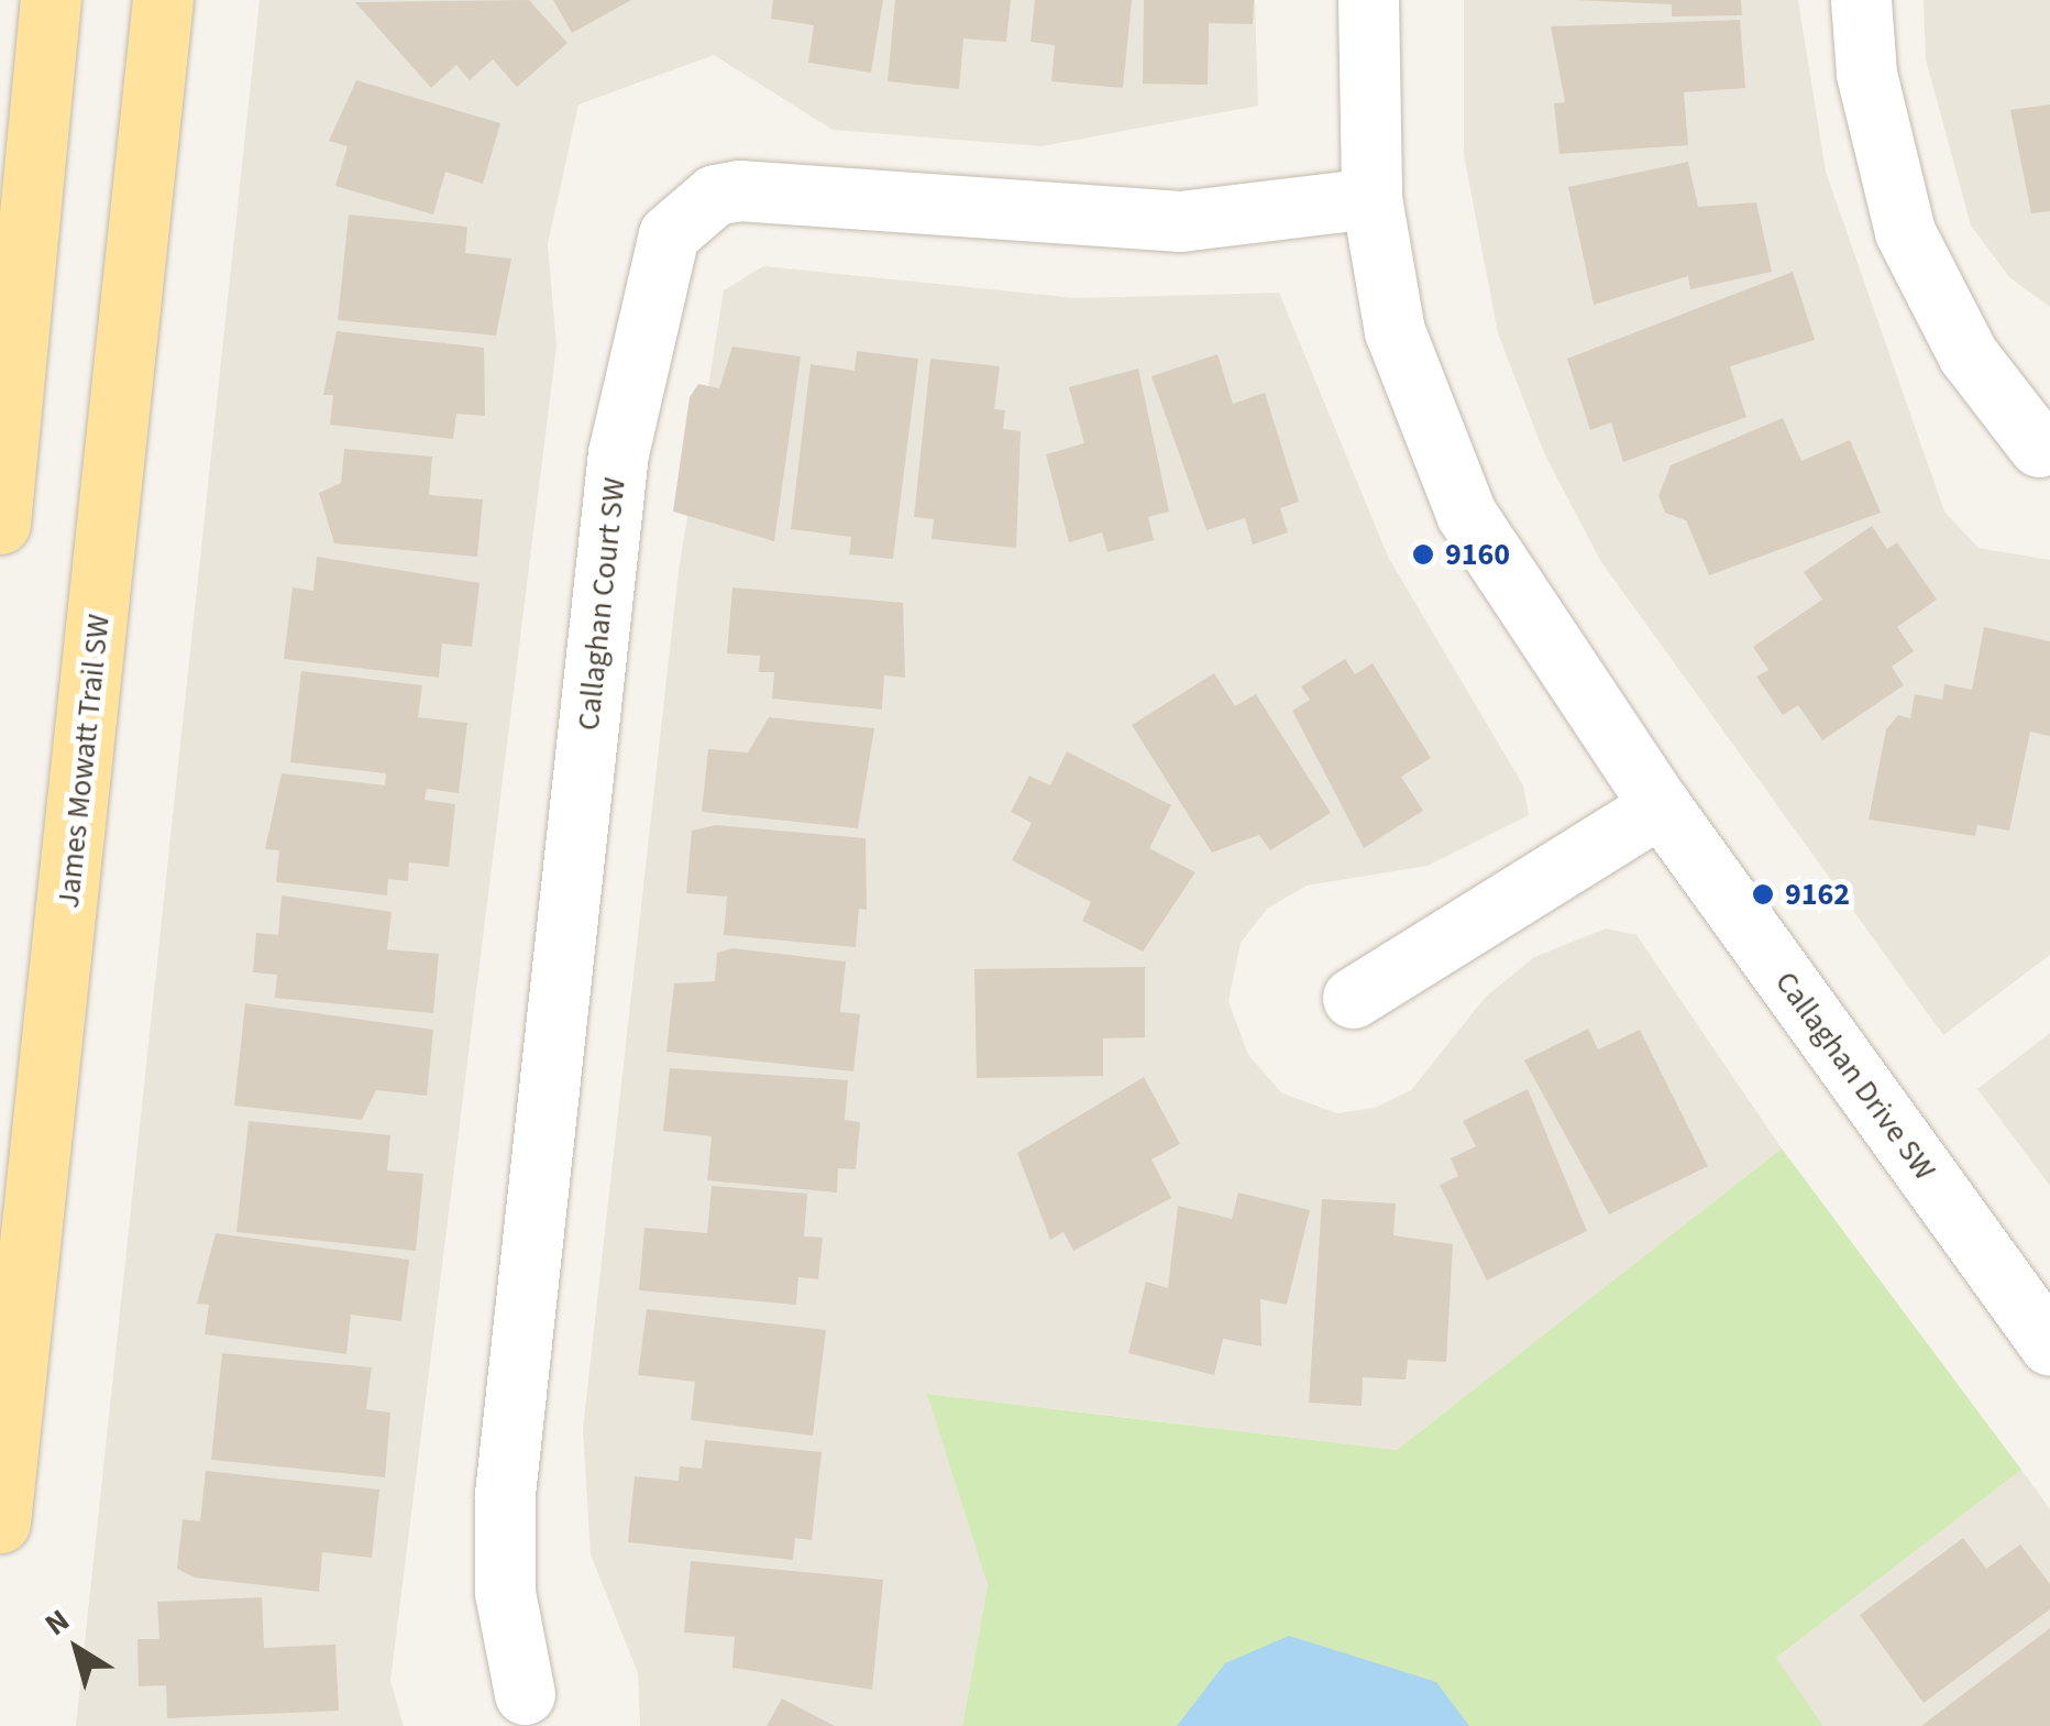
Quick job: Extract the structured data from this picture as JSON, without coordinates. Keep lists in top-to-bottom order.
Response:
{
  "streets": {
    "main road": ["James Mowatt Trail SW"],
    "street": ["Callaghan Court SW", "Callaghan Drive SW"]
  },
  "crossings": [
    ["Callaghan Court SW", "Callaghan Drive SW"]
  ],
  "places": ["9160", "9162"],
  "north": "top left"
}
